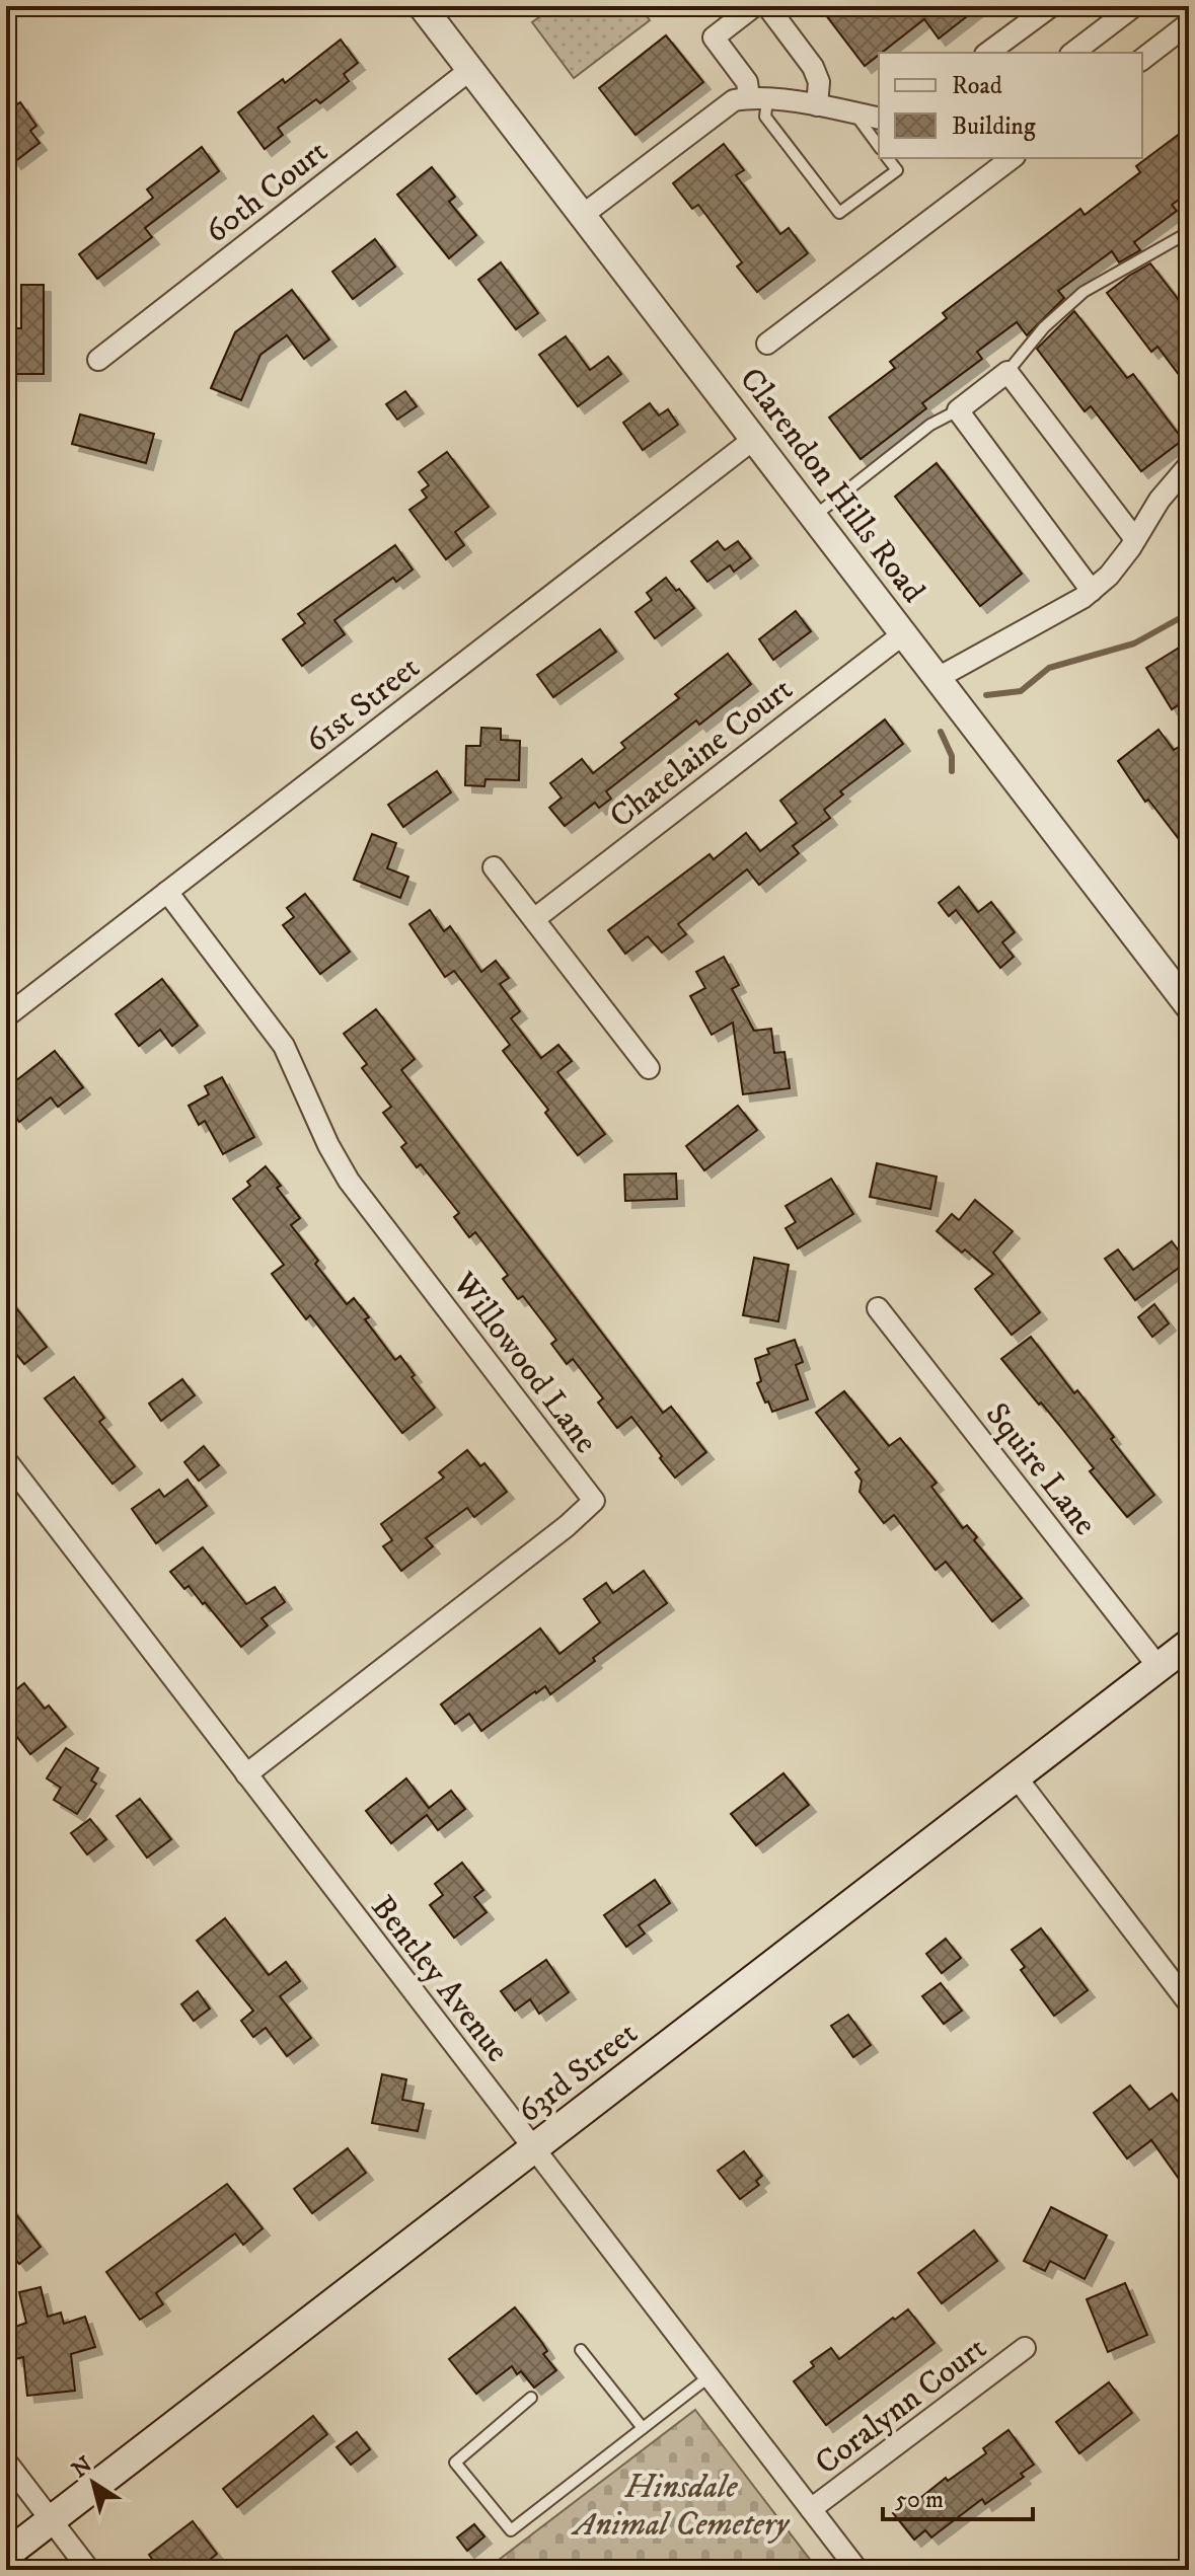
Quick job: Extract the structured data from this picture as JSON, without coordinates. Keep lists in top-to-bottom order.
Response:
{
  "streets": {
    "main road": ["63rd Street"],
    "street": [
      "60th Court",
      "Clarendon Hills Road",
      "61st Street",
      "Chatelaine Court",
      "Willowood Lane",
      "Squire Lane",
      "Bentley Avenue",
      "Coralynn Court"
    ]
  },
  "crossings": [
    ["60th Court", "Clarendon Hills Road"],
    ["Clarendon Hills Road", "61st Street"],
    ["Clarendon Hills Road", "Chatelaine Court"],
    ["61st Street", "Willowood Lane"],
    ["Willowood Lane", "Bentley Avenue"],
    ["Squire Lane", "63rd Street"],
    ["Bentley Avenue", "63rd Street"],
    ["Bentley Avenue", "Coralynn Court"]
  ],
  "parks": ["Hinsdale Animal Cemetery"],
  "legend": ["Road", "Building"],
  "scale_bar": "50 m",
  "north": "top left"
}
